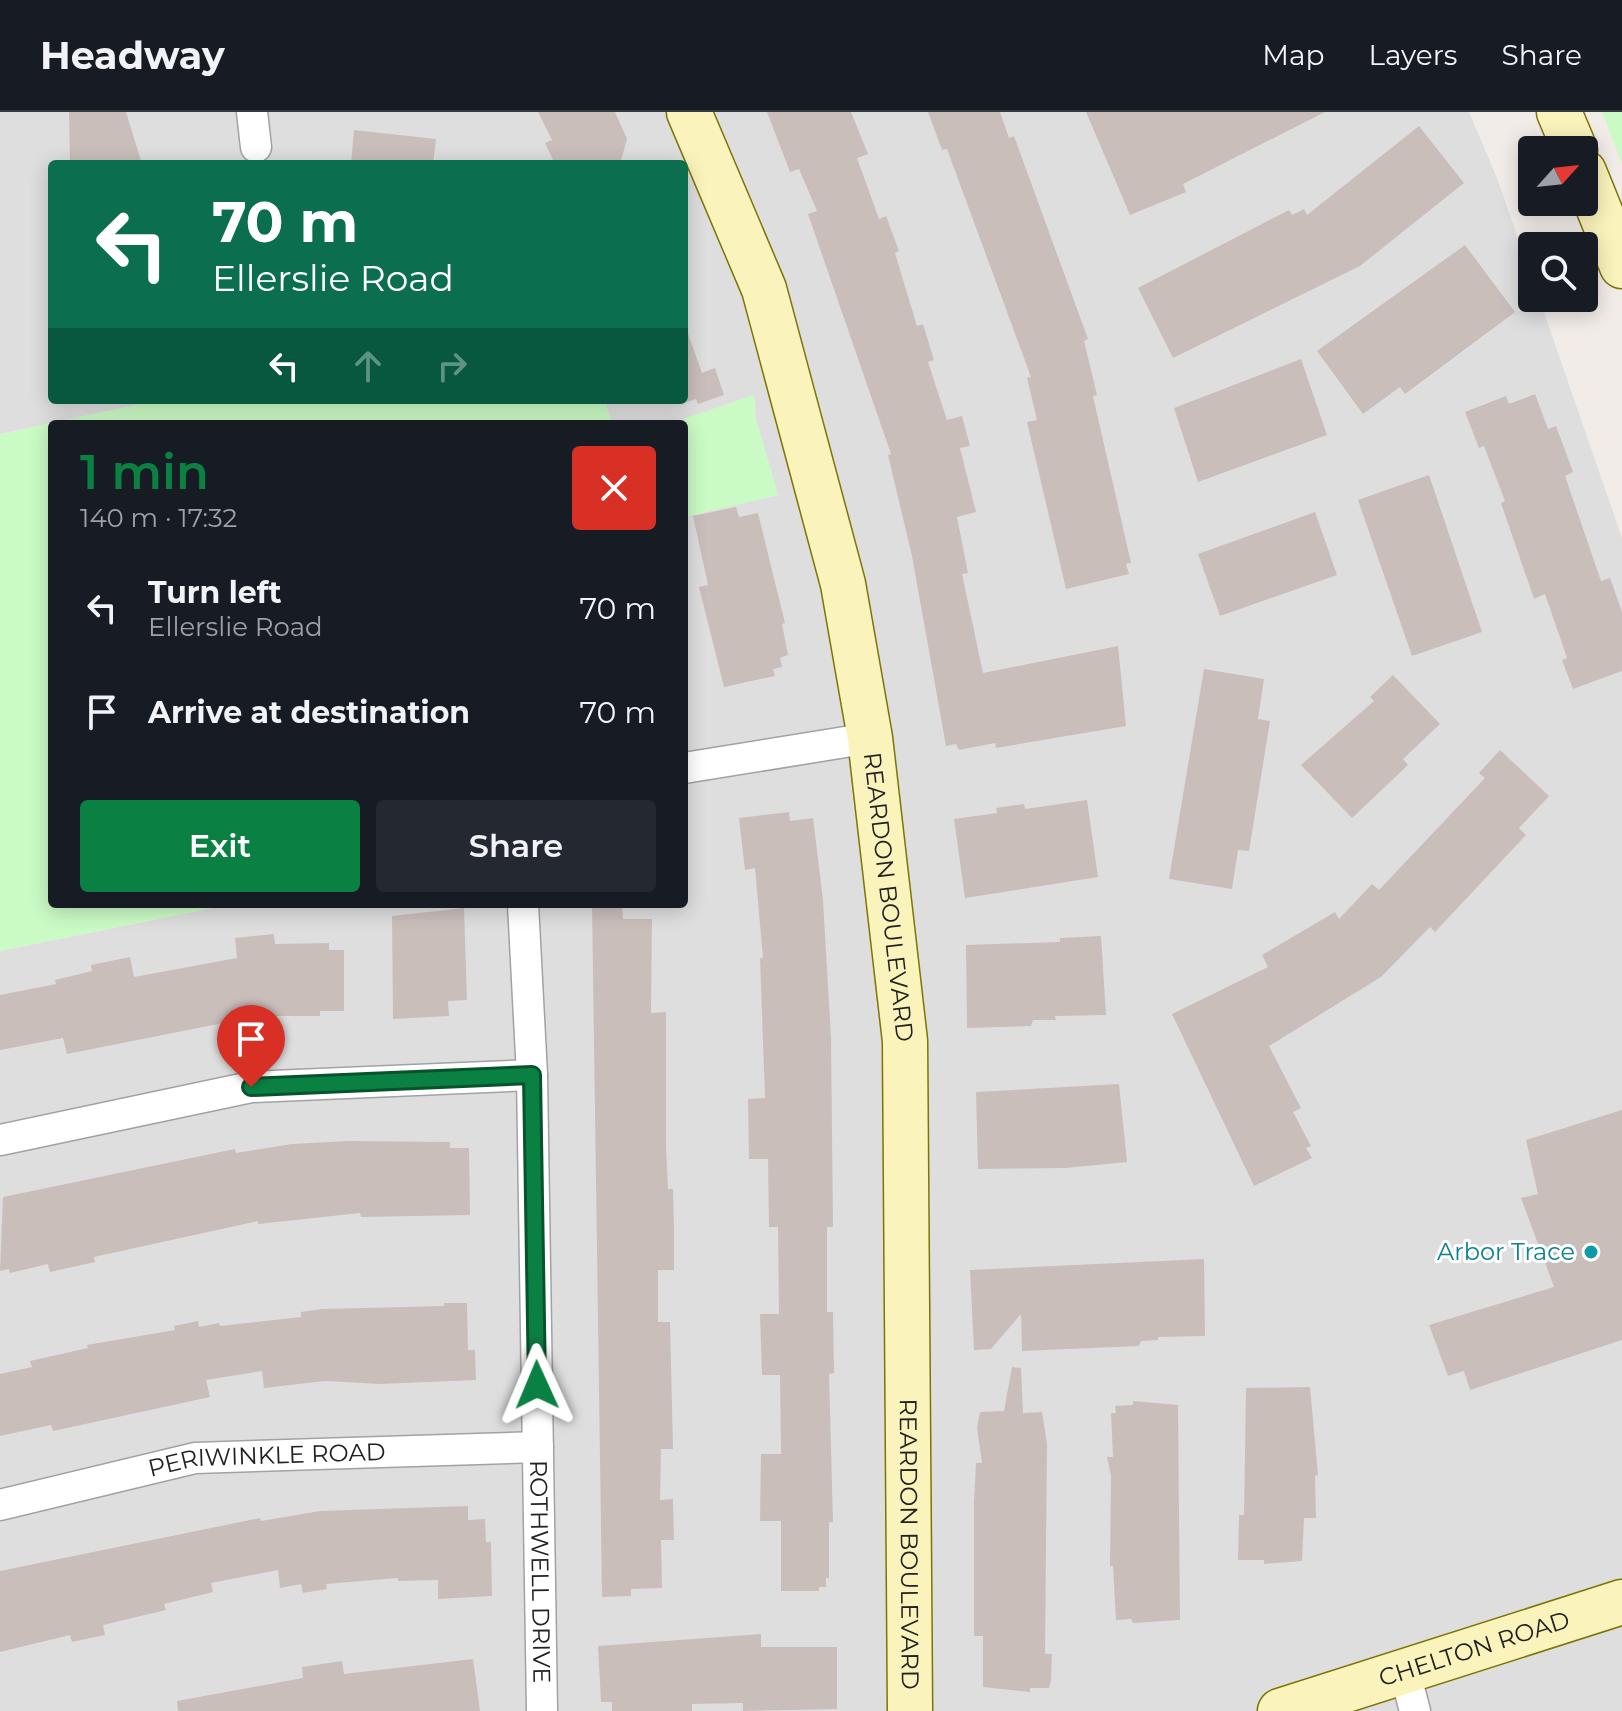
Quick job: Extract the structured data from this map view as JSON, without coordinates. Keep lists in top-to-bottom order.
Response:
{
  "streets": {
    "street": [
      "REARDON BOULEVARD",
      "PERIWINKLE ROAD",
      "ROTHWELL DRIVE",
      "CHELTON ROAD"
    ]
  },
  "crossings": [
    ["PERIWINKLE ROAD", "ROTHWELL DRIVE"]
  ],
  "places": ["Arbor Trace"],
  "north": "top right",
  "page": {
    "header": "Headway",
    "nav": ["Map", "Layers", "Share"],
    "turn": ["70 m", "Ellerslie Road"],
    "heading": ["1 min", "140 m · 17:32"],
    "list": [
      {
        "name": "Turn left",
        "note": "Ellerslie Road",
        "value": "70 m"
      },
      {
        "name": "Arrive at destination",
        "value": "70 m"
      }
    ],
    "buttons": ["Exit", "Share"]
  }
}
